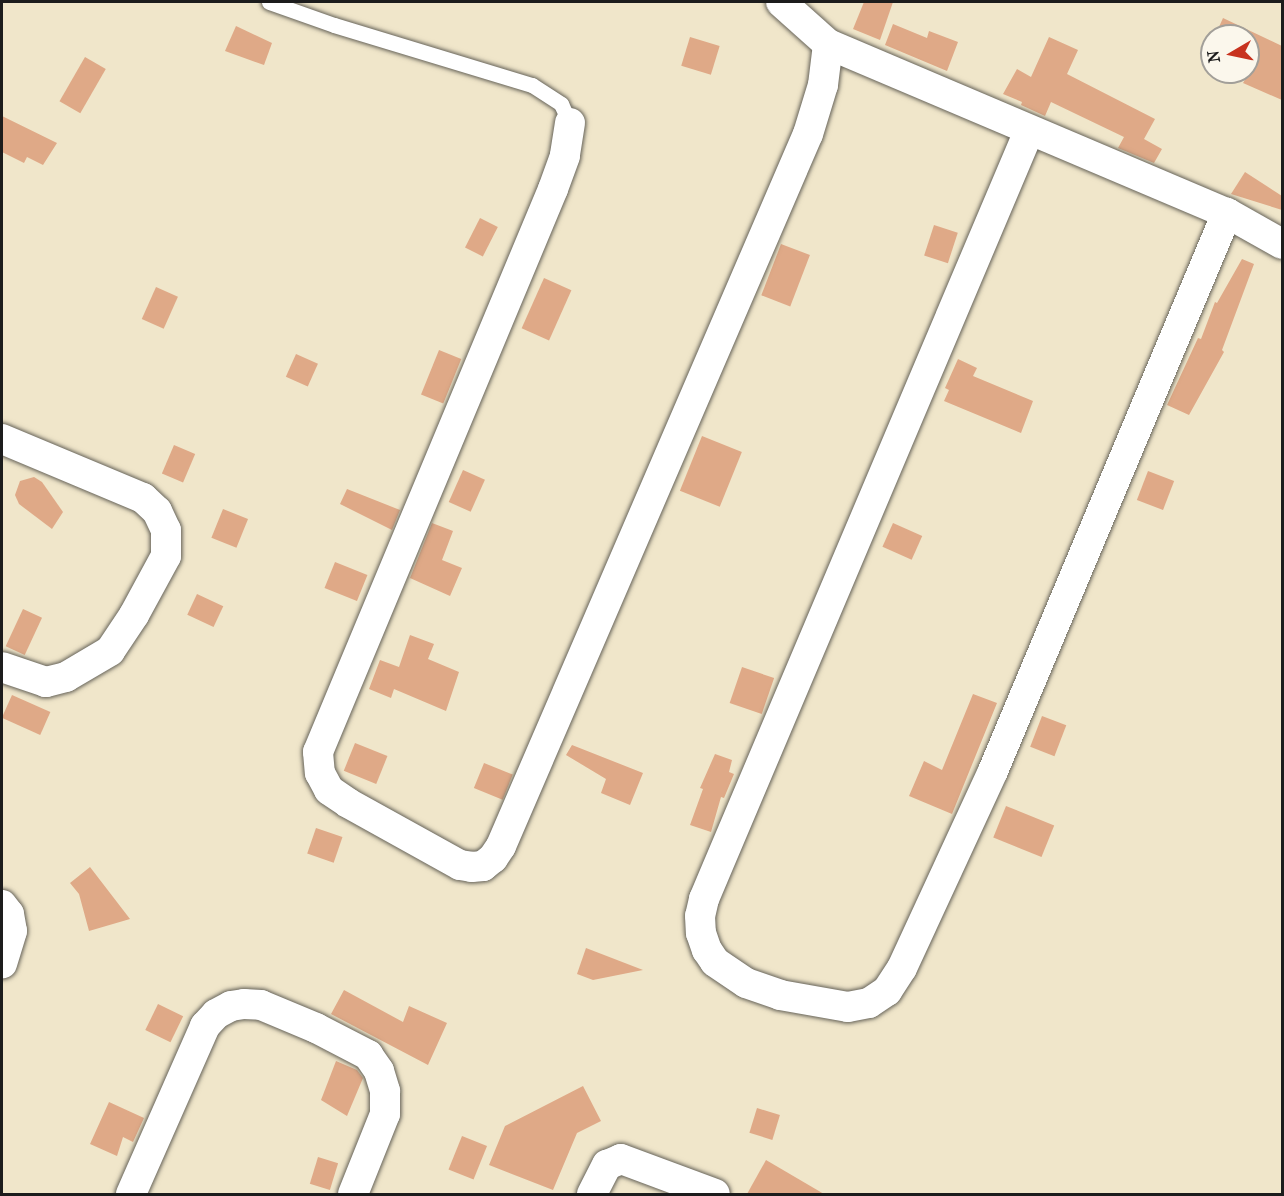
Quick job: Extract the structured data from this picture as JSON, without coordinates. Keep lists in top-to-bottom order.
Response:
{
  "north": "left"
}
